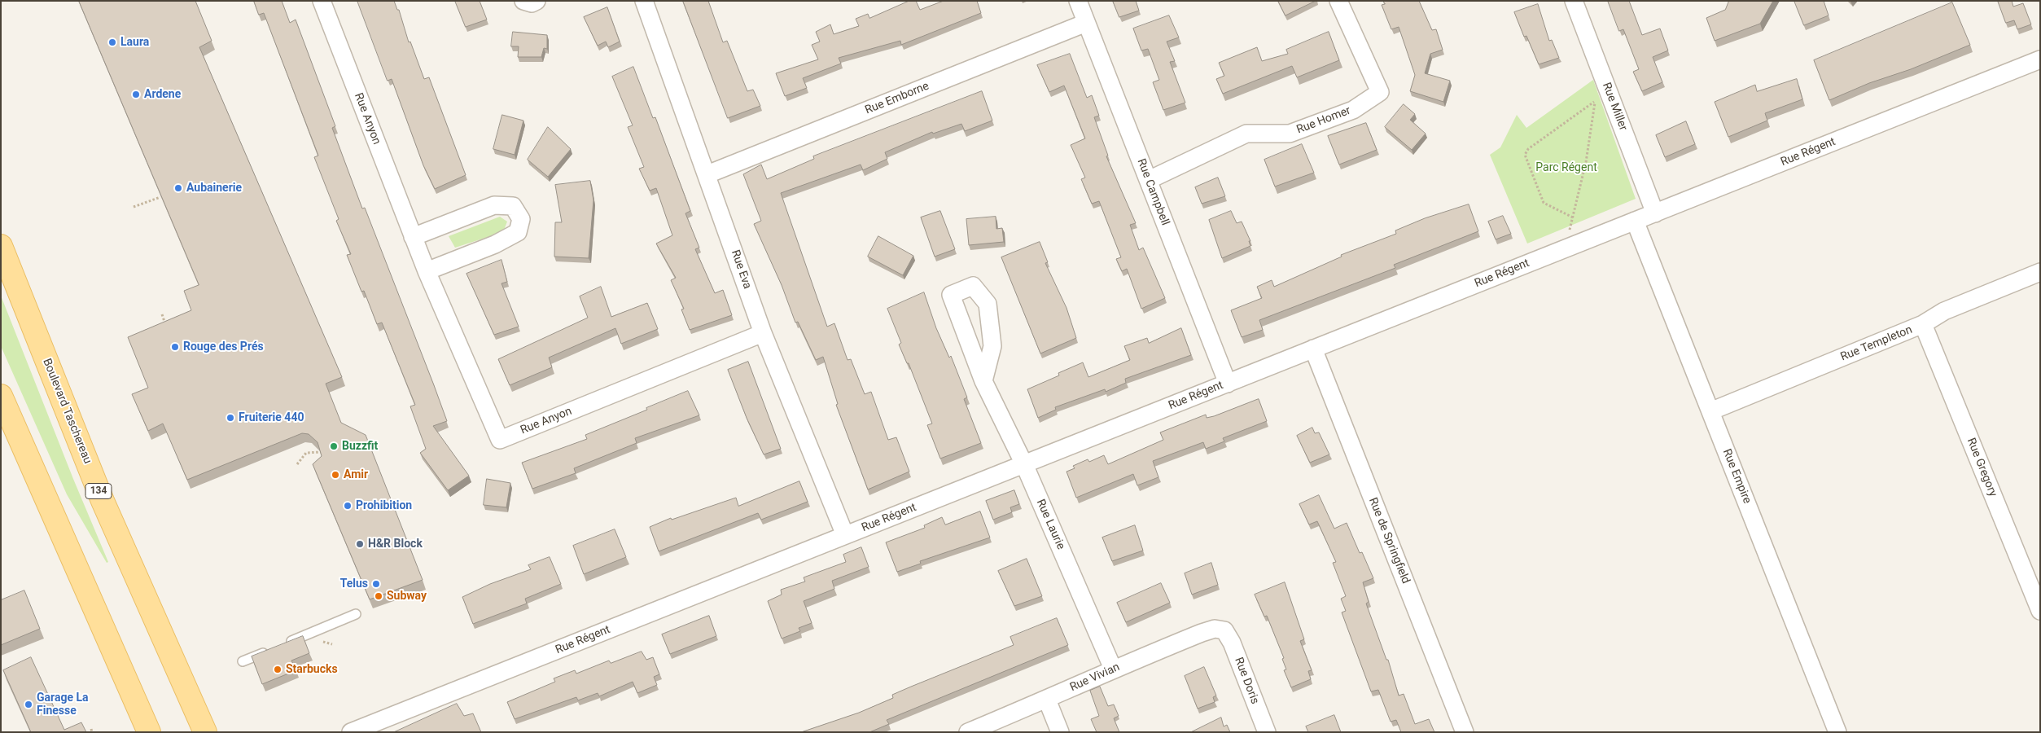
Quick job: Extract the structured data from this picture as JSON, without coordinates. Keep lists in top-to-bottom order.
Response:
{
  "streets": {
    "main road": ["Boulevard Taschereau", "134"],
    "street": [
      "Rue Emborne",
      "Rue Miller",
      "Rue Anyon",
      "Rue Homer",
      "Rue Régent",
      "Rue Campbell",
      "Rue Eva",
      "Rue Templeton",
      "Rue Gregory",
      "Rue Empire",
      "Rue Laurie",
      "Rue de Springfield",
      "Rue Vivian",
      "Rue Doris"
    ]
  },
  "crossings": [
    ["Rue Emborne", "Rue Campbell"],
    ["Rue Emborne", "Rue Eva"],
    ["Rue Miller", "Rue Régent"],
    ["Rue Anyon", "Rue Eva"],
    ["Rue Homer", "Rue Campbell"],
    ["Rue Régent", "Rue Campbell"],
    ["Rue Régent", "Rue Eva"],
    ["Rue Régent", "Rue Empire"],
    ["Rue Régent", "Rue Laurie"],
    ["Rue Régent", "Rue de Springfield"],
    ["Rue Templeton", "Rue Gregory"],
    ["Rue Templeton", "Rue Empire"],
    ["Rue Laurie", "Rue Vivian"],
    ["Rue Vivian", "Rue Doris"]
  ],
  "parks": ["Parc Régent"],
  "places": [
    "Laura",
    "Ardene",
    "Aubainerie",
    "Rouge des Prés",
    "Fruiterie 440",
    "Buzzfit",
    "Amir",
    "Prohibition",
    "H&R Block",
    "Telus",
    "Subway",
    "Starbucks",
    "Garage La Finesse"
  ]
}
